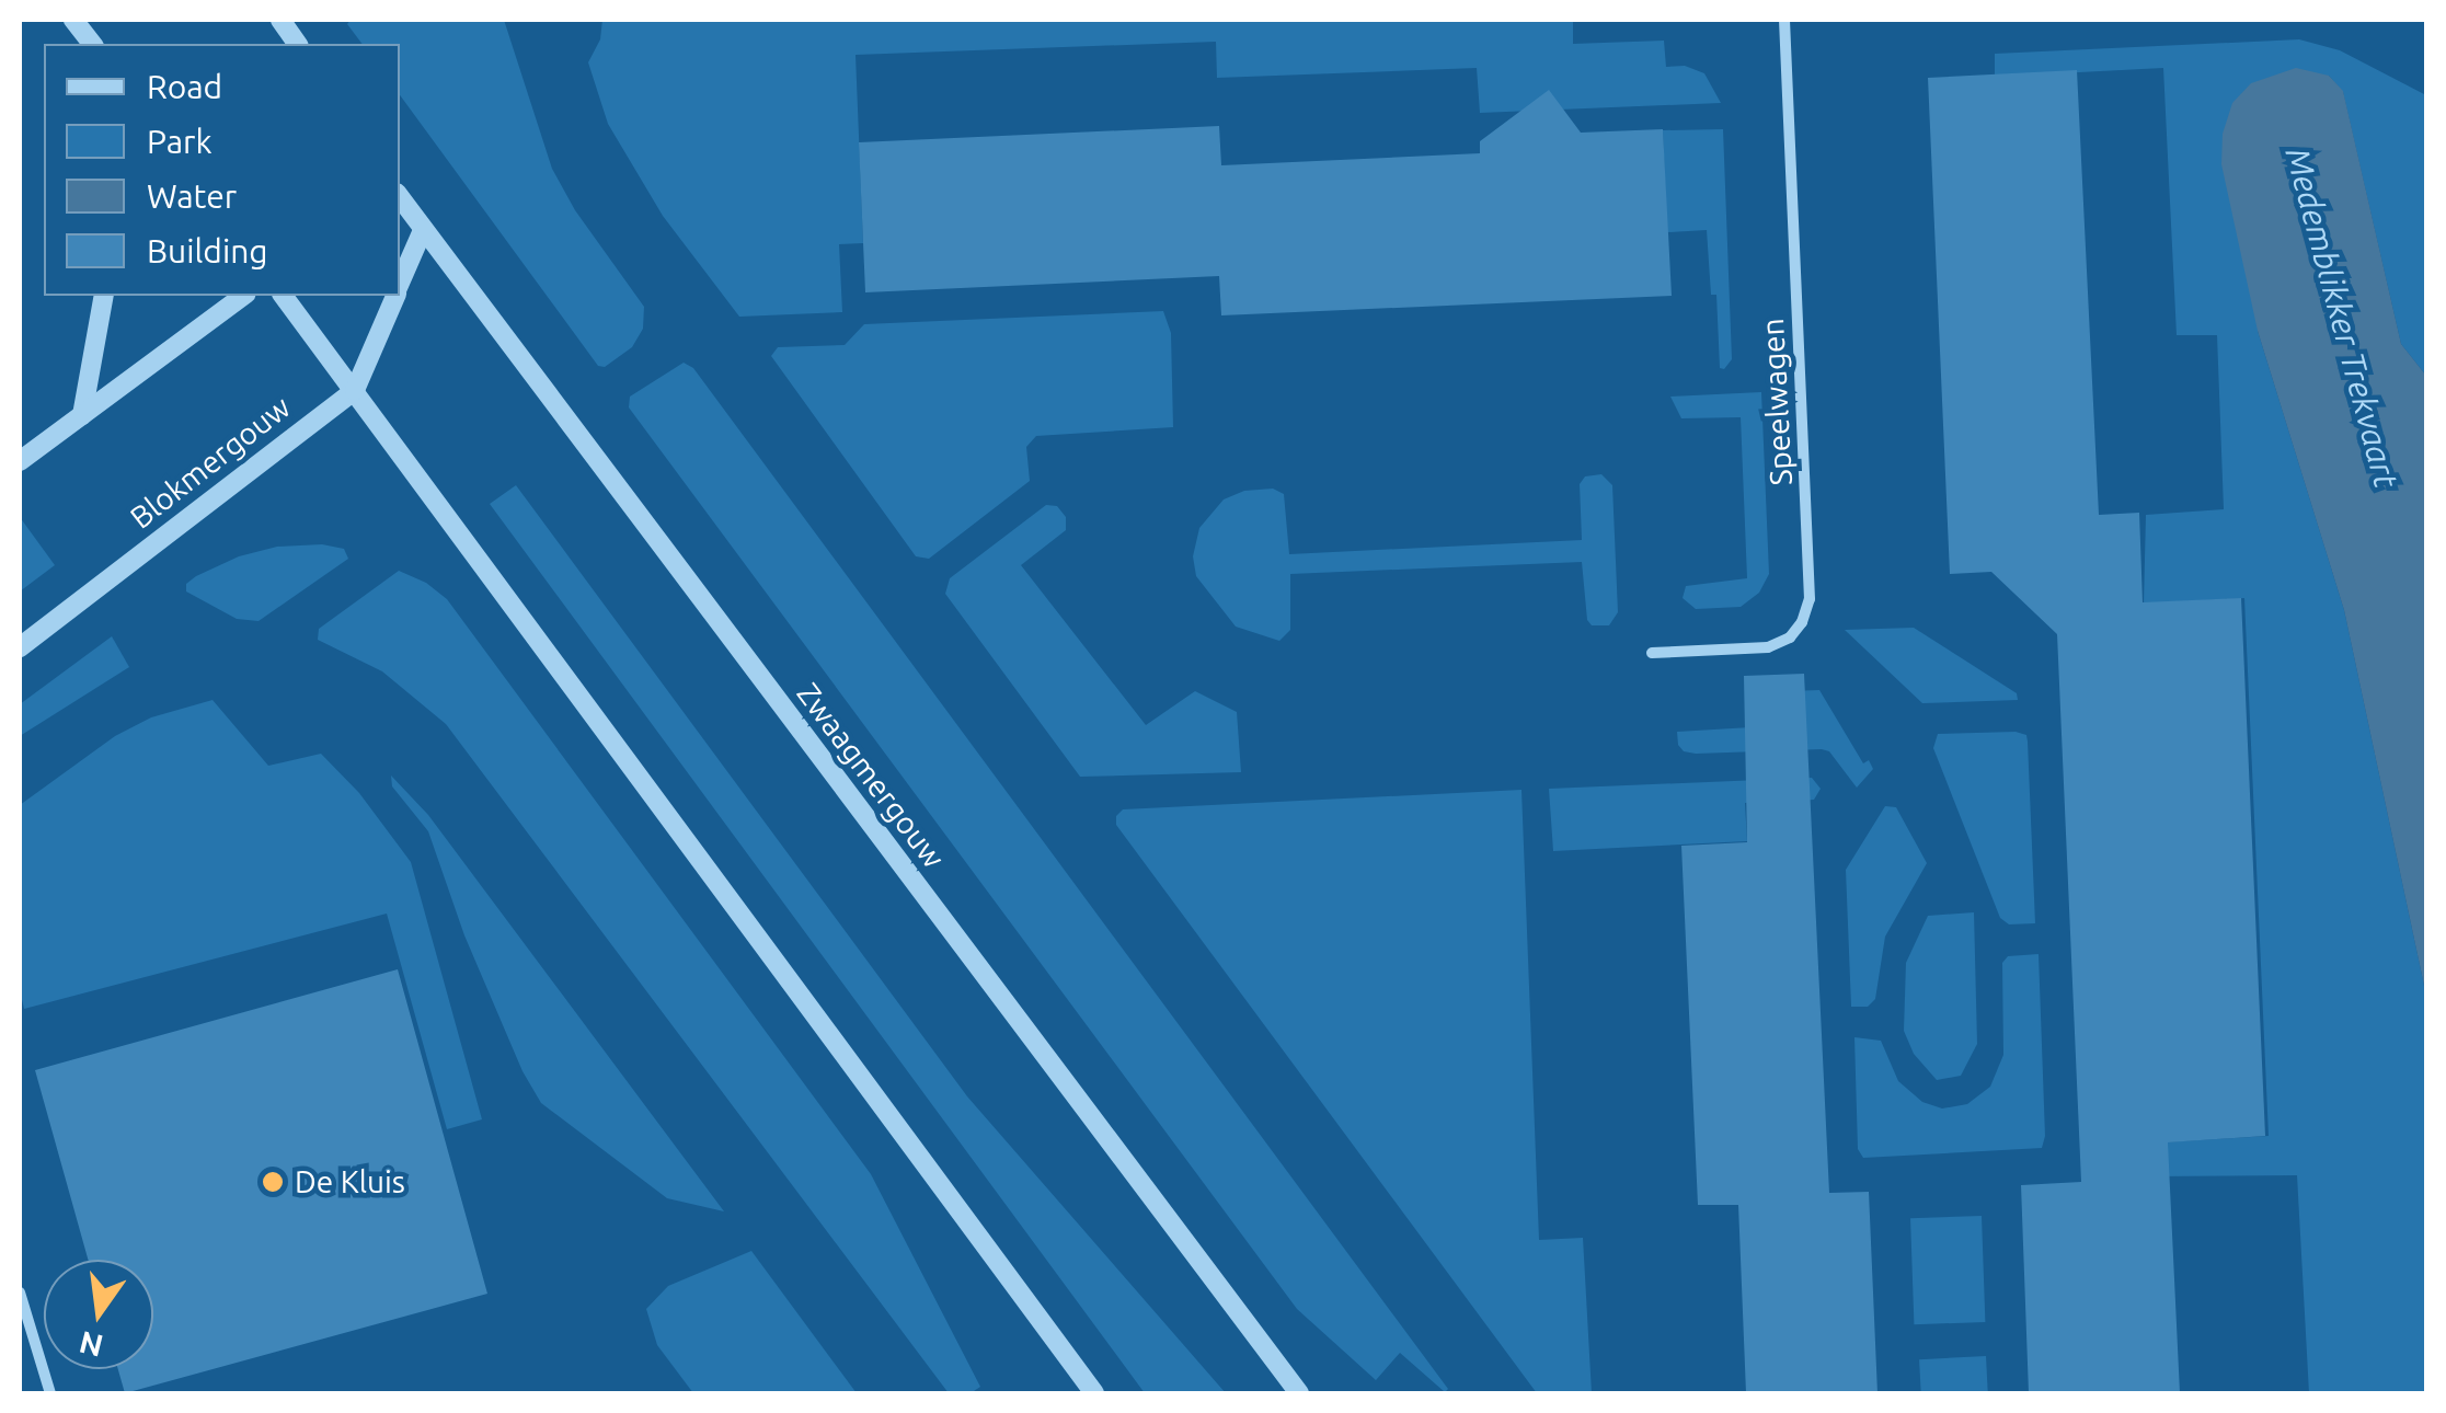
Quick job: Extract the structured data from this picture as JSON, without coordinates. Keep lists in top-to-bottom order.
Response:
{
  "streets": {
    "street": ["Speelwagen", "Blokmergouw", "Zwaagmergouw"]
  },
  "crossings": [
    ["Blokmergouw", "Zwaagmergouw"]
  ],
  "water": ["Medemblikker Trekvaart"],
  "places": ["De Kluis"],
  "legend": [
    "Road",
    "Park",
    "Water",
    "Building"
  ],
  "north": "bottom"
}
